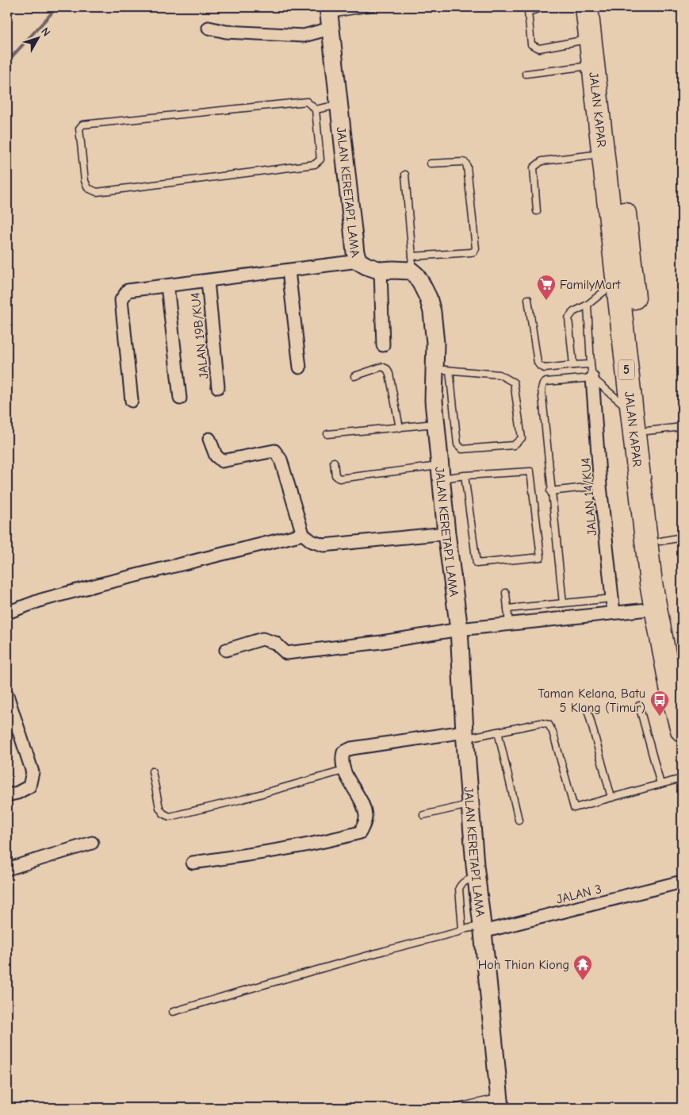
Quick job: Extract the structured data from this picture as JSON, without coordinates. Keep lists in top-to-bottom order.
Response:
{
  "streets": {
    "highway": ["JALAN KAPAR", "5"],
    "street": [
      "JALAN KERETAPI LAMA",
      "JALAN 19B/KU4",
      "JALAN 14/KU4",
      "JALAN 3"
    ]
  },
  "crossings": [
    ["JALAN KERETAPI LAMA", "JALAN 3"]
  ],
  "places": {
    "supermarket": ["FamilyMart"],
    "bus stop": ["Taman Kelana, Batu 5 Klang (Timur)"],
    "temple": ["Hoh Thian Kiong"]
  },
  "north": "top right"
}
